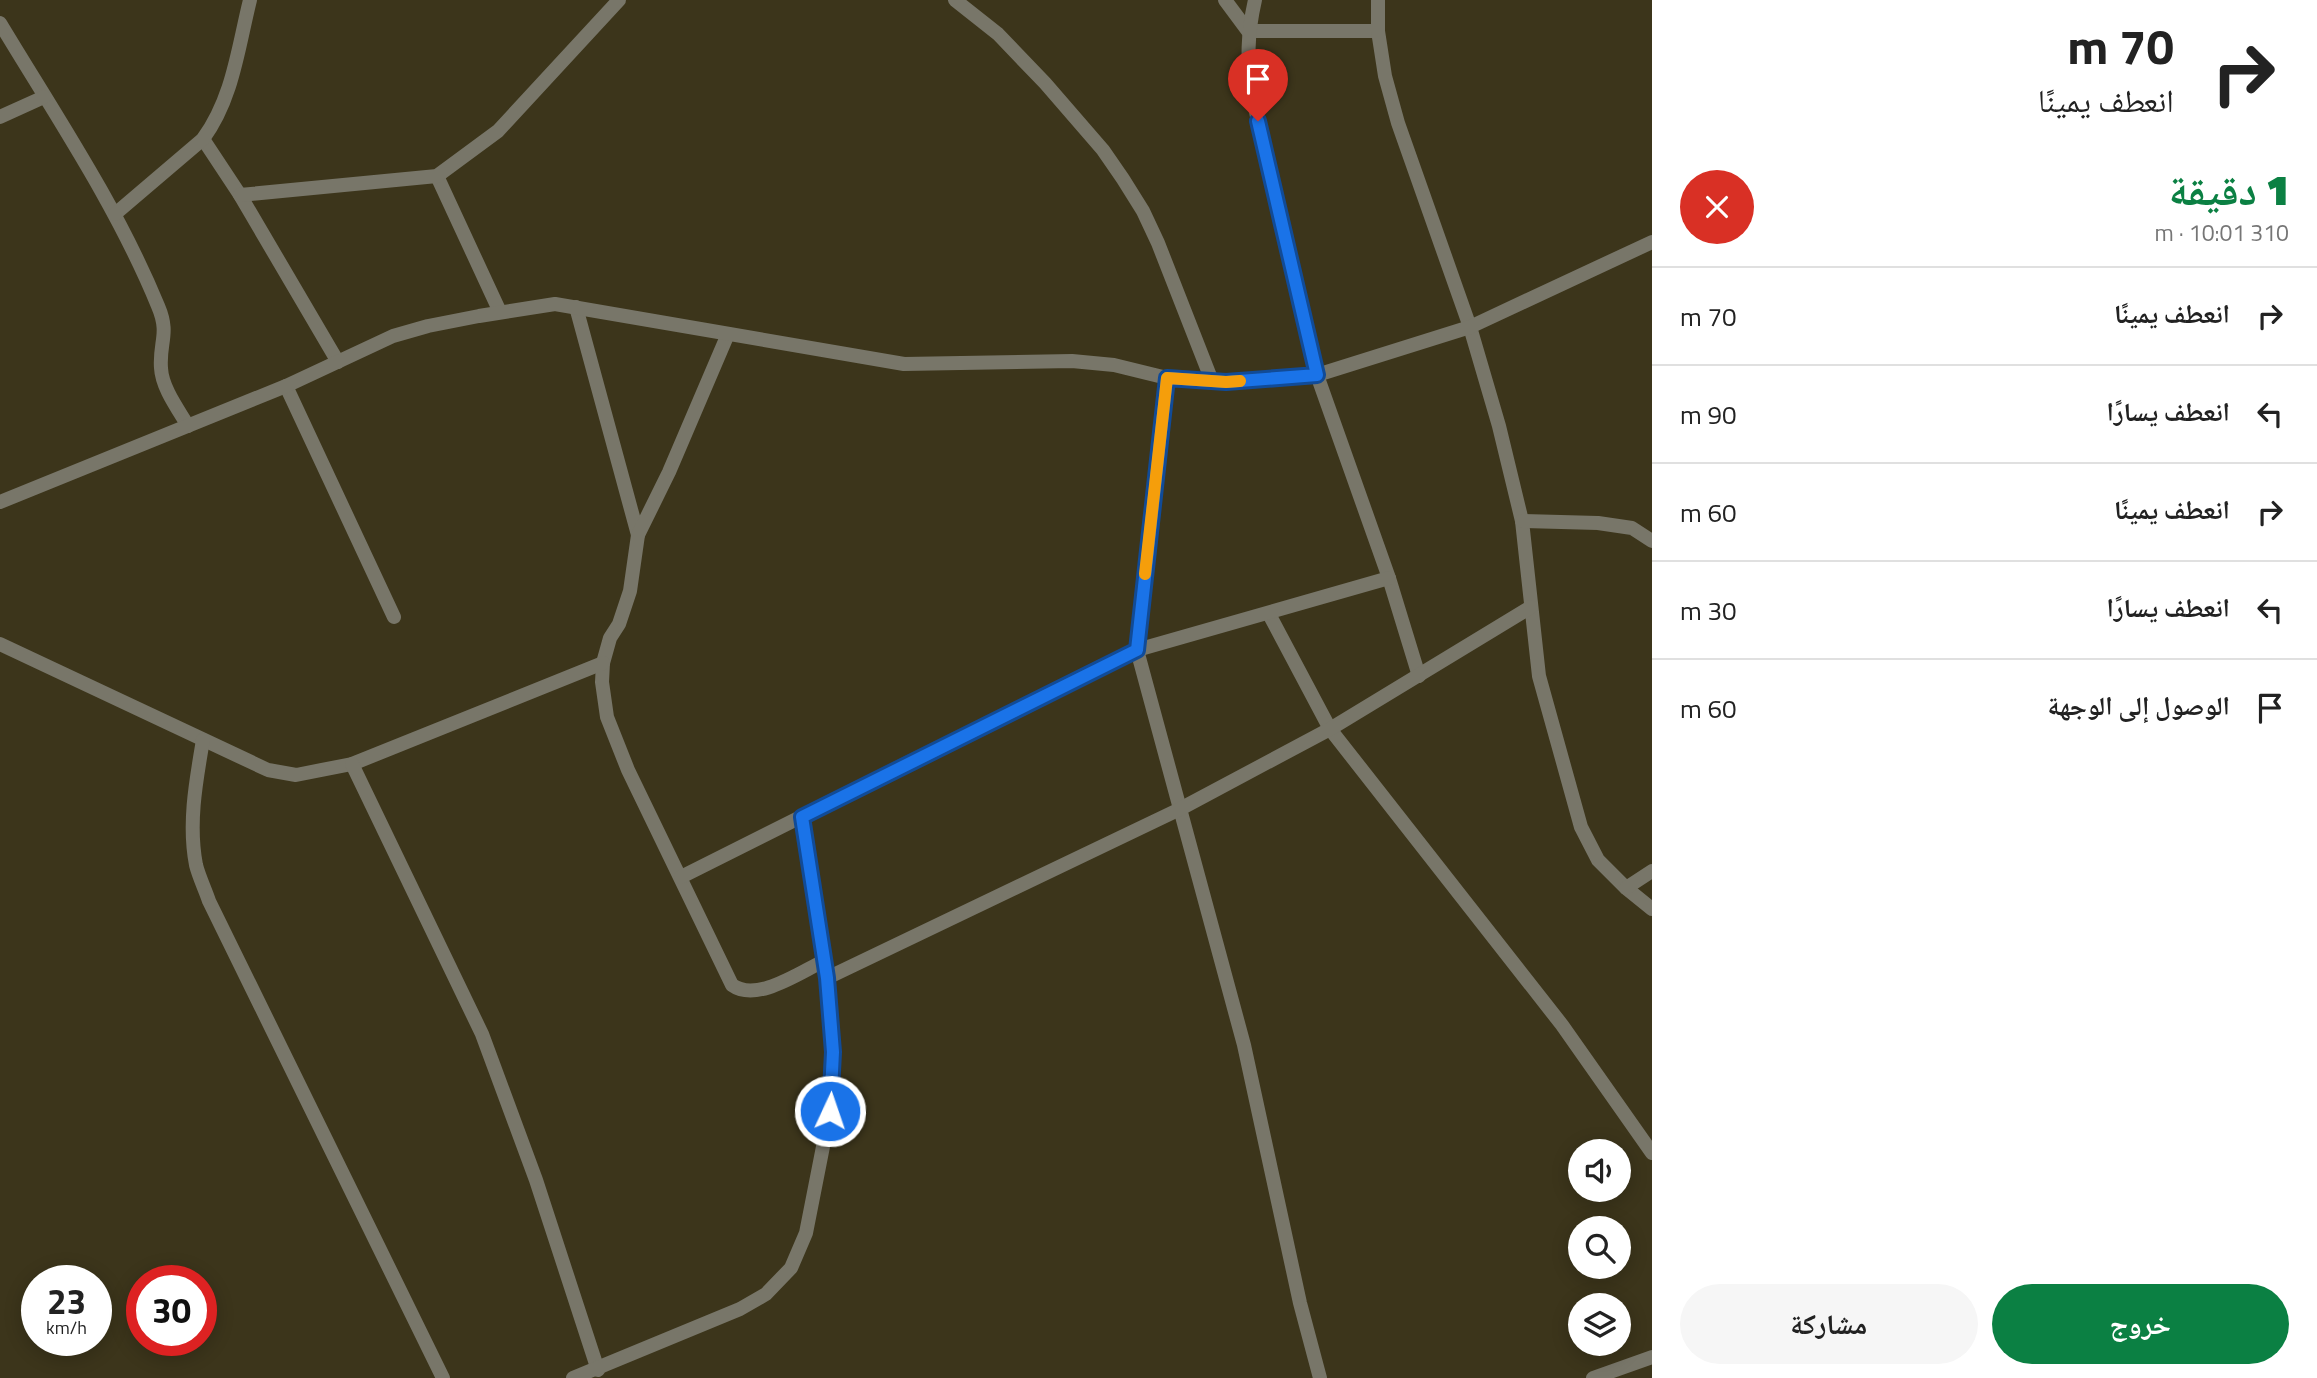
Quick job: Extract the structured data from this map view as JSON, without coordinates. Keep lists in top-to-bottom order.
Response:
{
  "page": {
    "turn": ["70 m", "انعطف يمينًا"],
    "heading": ["1 دقيقة", "310 m · 10:01"],
    "list": [
      {
        "name": "انعطف يمينًا",
        "value": "70 m"
      },
      {
        "name": "انعطف يسارًا",
        "value": "90 m"
      },
      {
        "name": "انعطف يمينًا",
        "value": "60 m"
      },
      {
        "name": "انعطف يسارًا",
        "value": "30 m"
      },
      {
        "name": "الوصول إلى الوجهة",
        "value": "60 m"
      }
    ],
    "speed": "23 km/h",
    "limit": "30",
    "buttons": ["خروج", "مشاركة"]
  }
}
